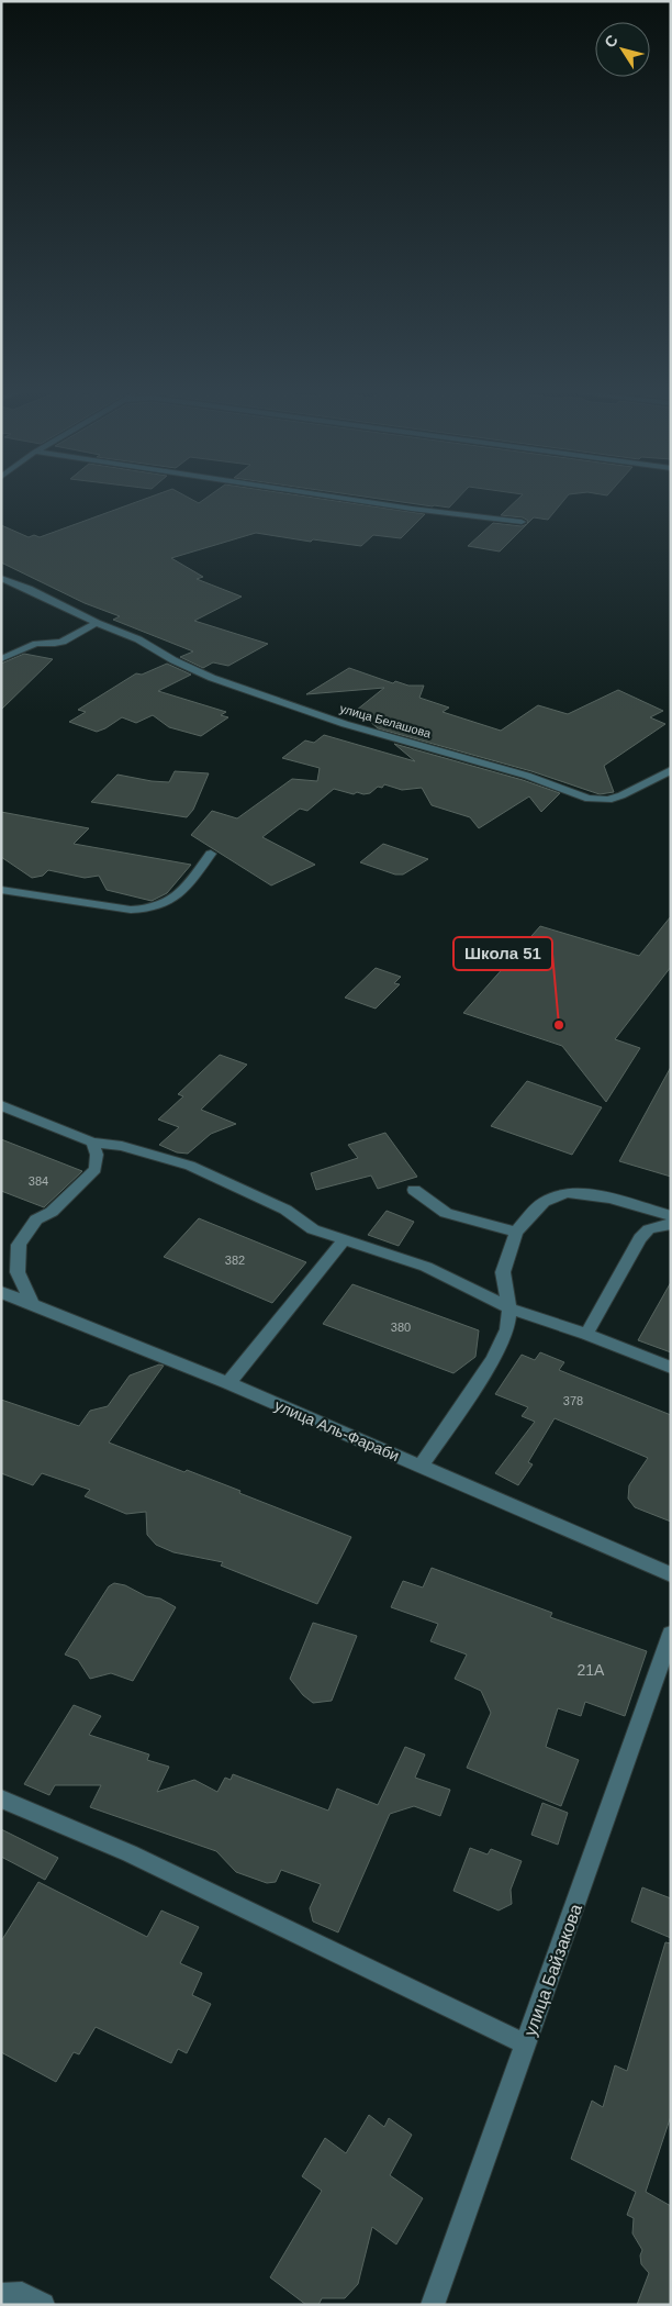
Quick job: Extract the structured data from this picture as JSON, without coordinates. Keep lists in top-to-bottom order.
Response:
{
  "streets": {
    "street": ["улица Белашова", "улица Аль-Фараби", "улица Байзакова"]
  },
  "places": ["Школа 51"],
  "house_numbers": [
    "384",
    "382",
    "380",
    "378",
    "21А"
  ],
  "north": "top left"
}
